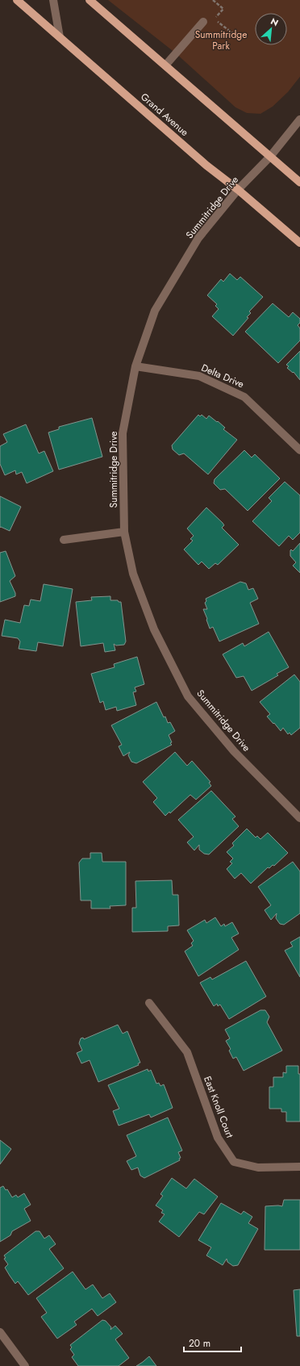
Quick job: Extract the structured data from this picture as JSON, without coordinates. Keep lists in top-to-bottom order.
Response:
{
  "streets": {
    "main road": ["Grand Avenue"],
    "street": ["Summitridge Drive", "Delta Drive", "East Knoll Court"]
  },
  "crossings": [
    ["Grand Avenue", "Summitridge Drive"],
    ["Summitridge Drive", "Delta Drive"]
  ],
  "parks": ["Summitridge Park"],
  "scale_bar": "20 m",
  "north": "top right"
}
